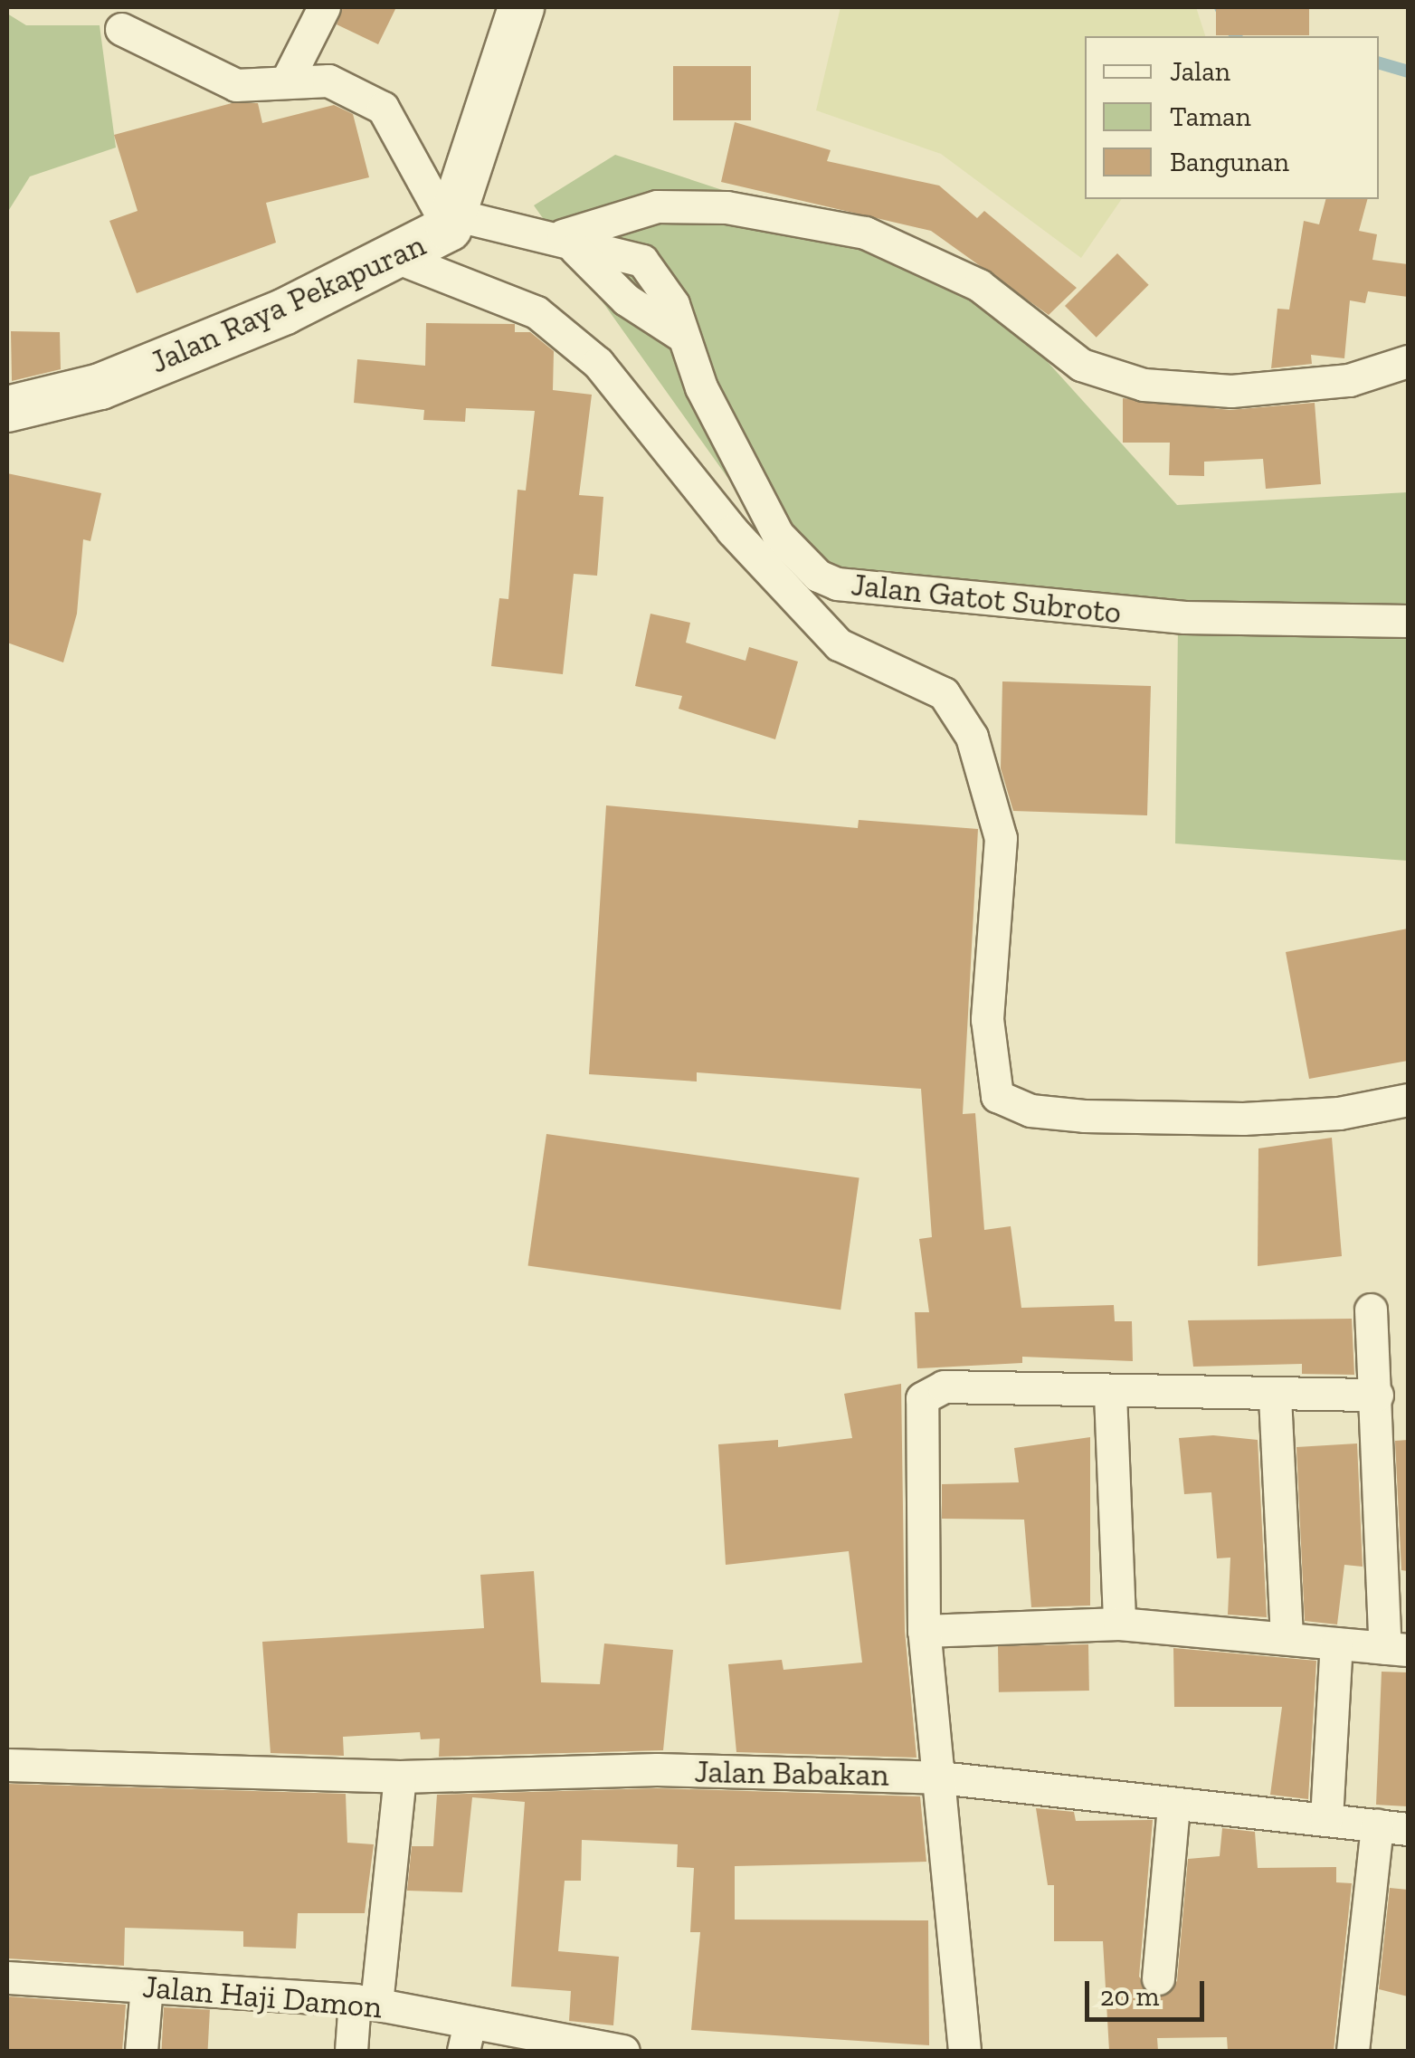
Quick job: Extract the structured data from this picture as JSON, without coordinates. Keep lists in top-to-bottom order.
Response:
{
  "streets": {
    "main road": ["Jalan Raya Pekapuran"],
    "street": ["Jalan Gatot Subroto", "Jalan Babakan", "Jalan Haji Damon"]
  },
  "crossings": [
    ["Jalan Raya Pekapuran", "Jalan Gatot Subroto"]
  ],
  "legend": ["Jalan", "Taman", "Bangunan"],
  "scale_bar": "20 m"
}
